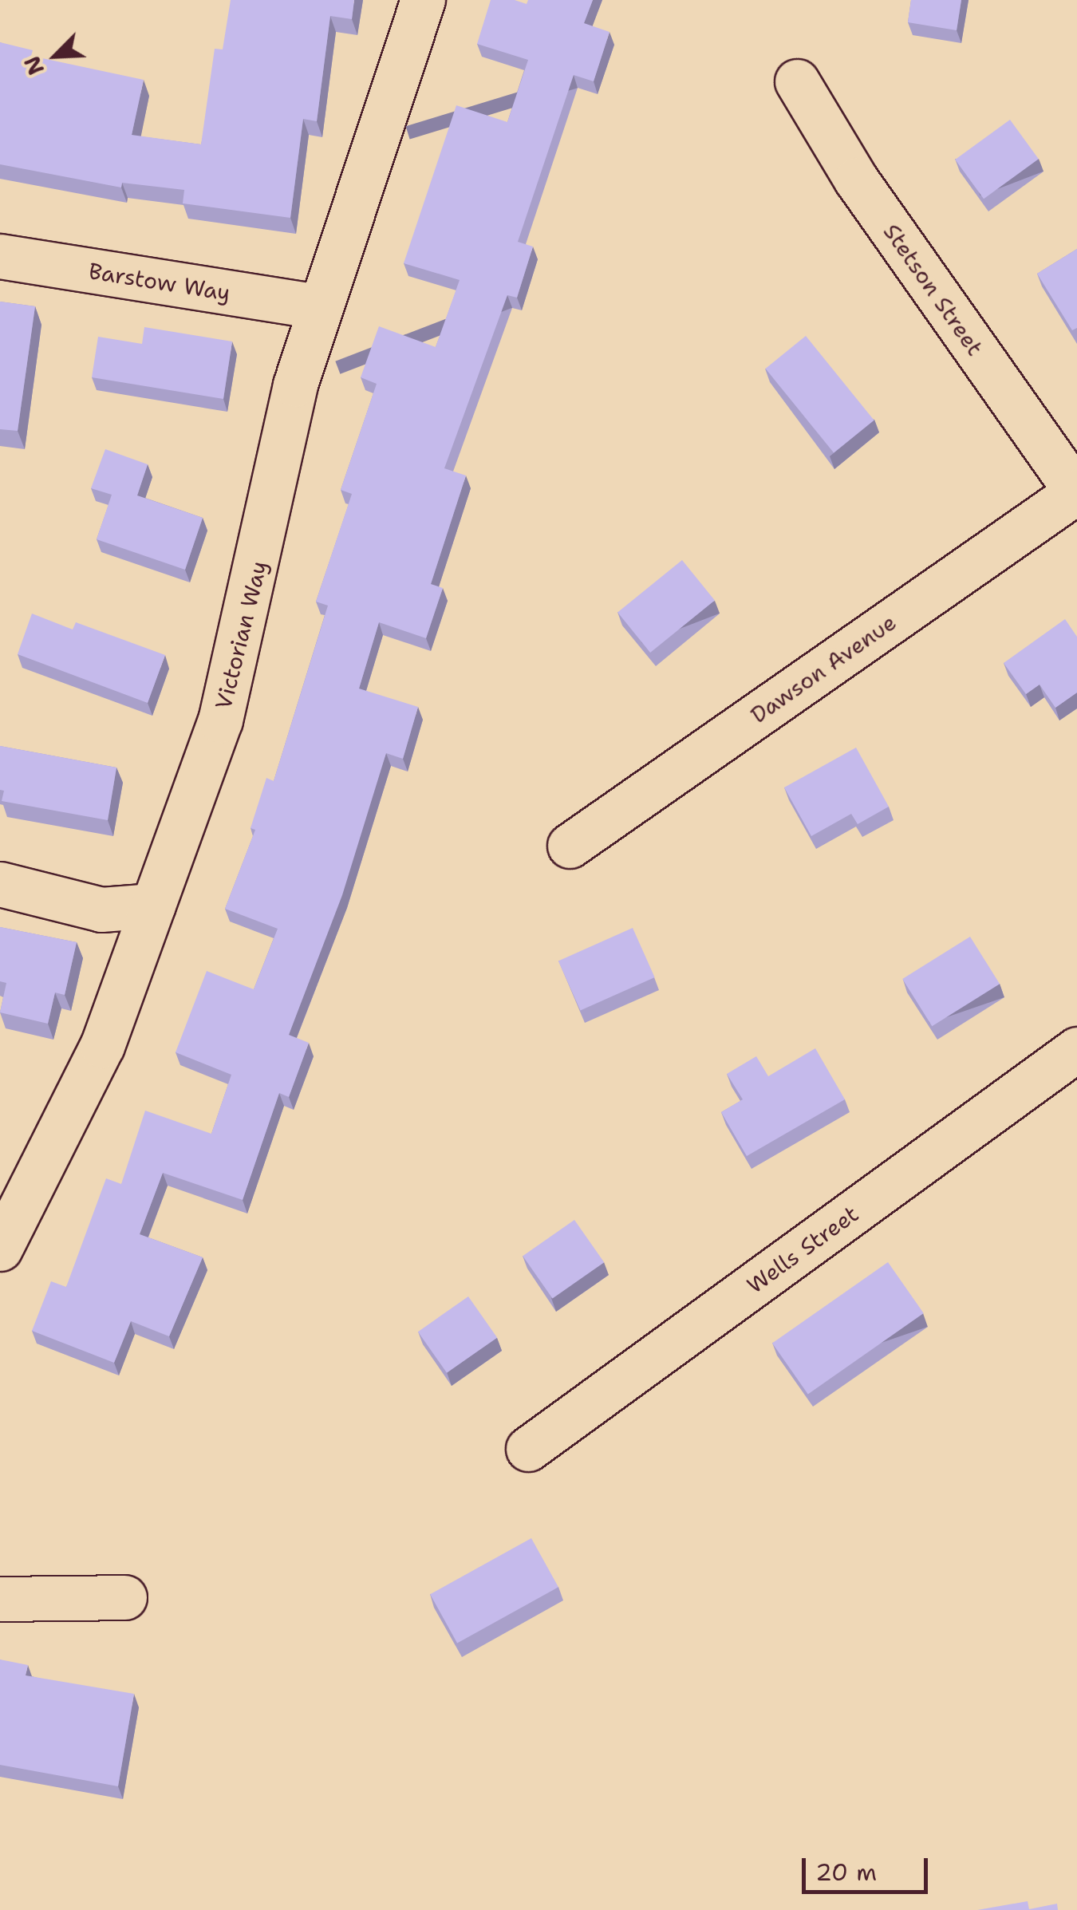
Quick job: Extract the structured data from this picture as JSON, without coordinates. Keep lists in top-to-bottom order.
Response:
{
  "streets": {
    "street": [
      "Barstow Way",
      "Stetson Street",
      "Victorian Way",
      "Dawson Avenue",
      "Wells Street"
    ]
  },
  "crossings": [
    ["Barstow Way", "Victorian Way"],
    ["Stetson Street", "Dawson Avenue"]
  ],
  "scale_bar": "20 m",
  "north": "bottom left"
}
